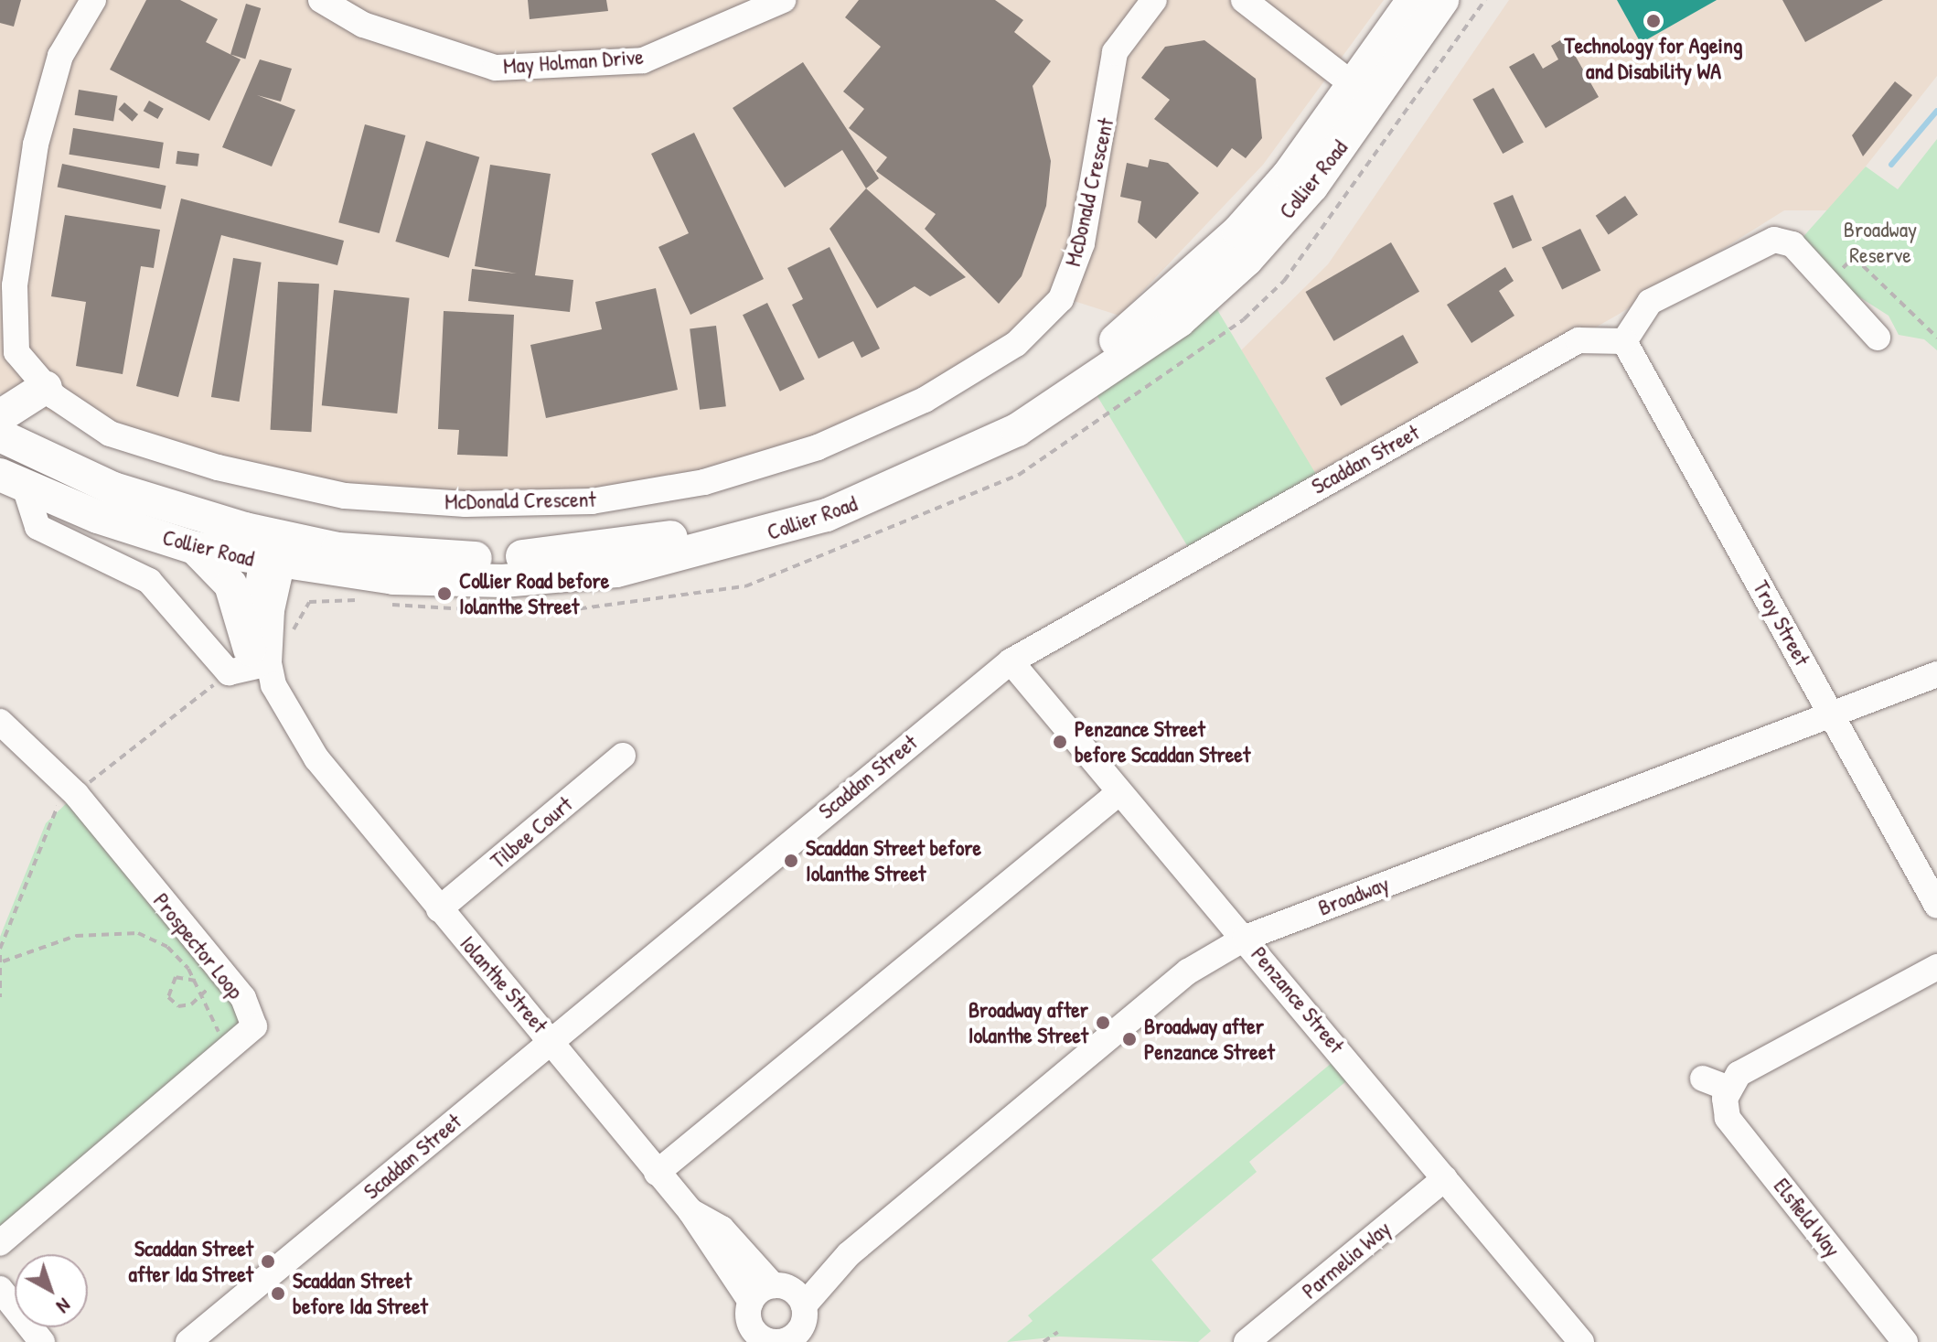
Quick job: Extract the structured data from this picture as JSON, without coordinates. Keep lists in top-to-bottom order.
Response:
{
  "streets": {
    "main road": ["Collier Road"],
    "street": [
      "May Holman Drive",
      "McDonald Crescent",
      "Scaddan Street",
      "Troy Street",
      "Tilbee Court",
      "Broadway",
      "Prospector Loop",
      "Iolanthe Street",
      "Penzance Street",
      "Elsfield Way",
      "Parmelia Way"
    ]
  },
  "crossings": [
    ["Collier Road", "Iolanthe Street"],
    ["Scaddan Street", "Troy Street"],
    ["Scaddan Street", "Iolanthe Street"],
    ["Scaddan Street", "Penzance Street"],
    ["Troy Street", "Broadway"],
    ["Tilbee Court", "Iolanthe Street"],
    ["Broadway", "Iolanthe Street"],
    ["Broadway", "Penzance Street"],
    ["Penzance Street", "Parmelia Way"]
  ],
  "parks": ["Broadway Reserve"],
  "places": [
    "Technology for Ageing and Disability WA",
    "Collier Road before Iolanthe Street",
    "Penzance Street before Scaddan Street",
    "Scaddan Street before Iolanthe Street",
    "Broadway after Iolanthe Street",
    "Broadway after Penzance Street",
    "Scaddan Street after Ida Street",
    "Scaddan Street before Ida Street"
  ],
  "north": "bottom right"
}
